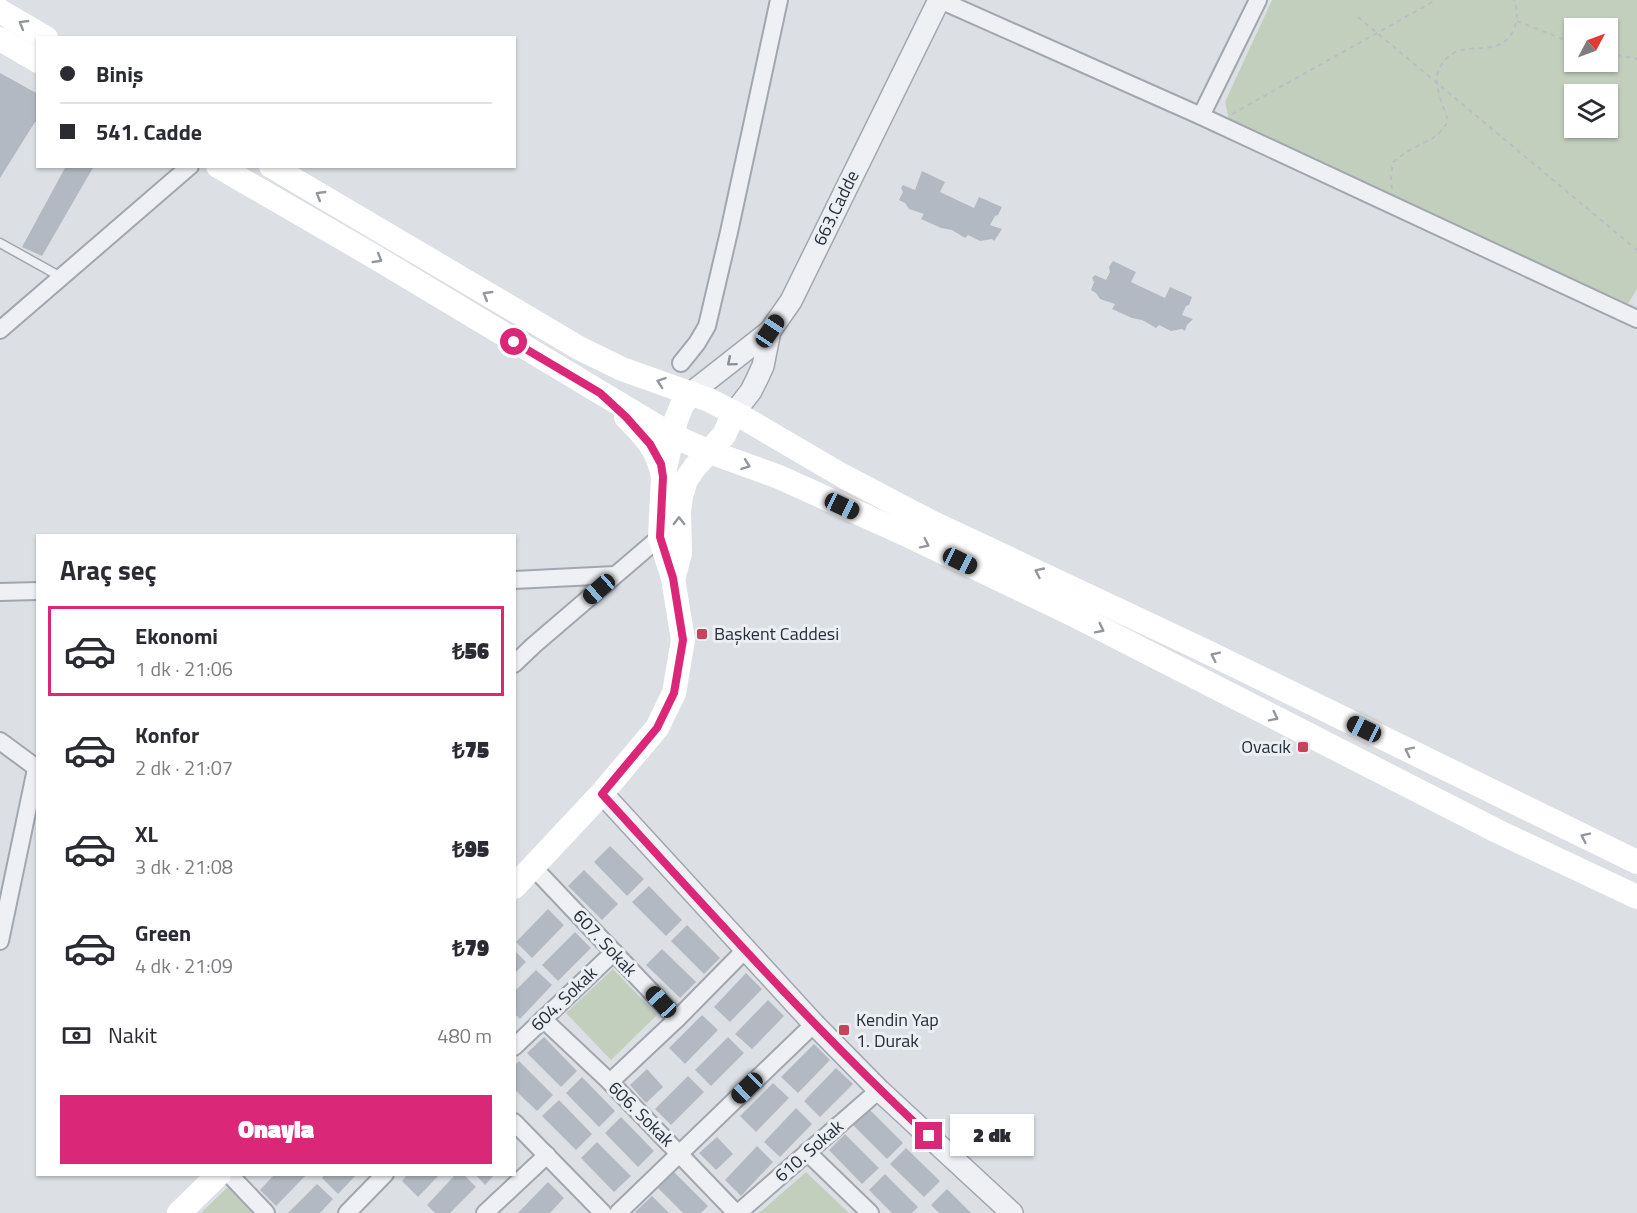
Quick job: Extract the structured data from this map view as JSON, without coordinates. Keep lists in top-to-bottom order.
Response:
{
  "streets": {
    "street": [
      "663.Cadde",
      "607. Sokak",
      "604. Sokak",
      "606. Sokak",
      "610. Sokak"
    ]
  },
  "crossings": [
    ["607. Sokak", "604. Sokak"],
    ["604. Sokak", "606. Sokak"],
    ["606. Sokak", "610. Sokak"]
  ],
  "places": {
    "transit": ["Başkent Caddesi", "Ovacık", "Kendin Yap 1. Durak"]
  },
  "north": "top right",
  "page": {
    "banner": ["Biniş", "541. Cadde"],
    "heading": "Araç seç",
    "list": [
      {
        "name": "Ekonomi",
        "note": "1 dk · 21:06",
        "value": "₺56"
      },
      {
        "name": "Konfor",
        "note": "2 dk · 21:07",
        "value": "₺75"
      },
      {
        "name": "XL",
        "note": "3 dk · 21:08",
        "value": "₺95"
      },
      {
        "name": "Green",
        "note": "4 dk · 21:09",
        "value": "₺79"
      }
    ],
    "pay": ["Nakit", "480 m"],
    "buttons": "Onayla",
    "bubble": "2 dk"
  }
}
